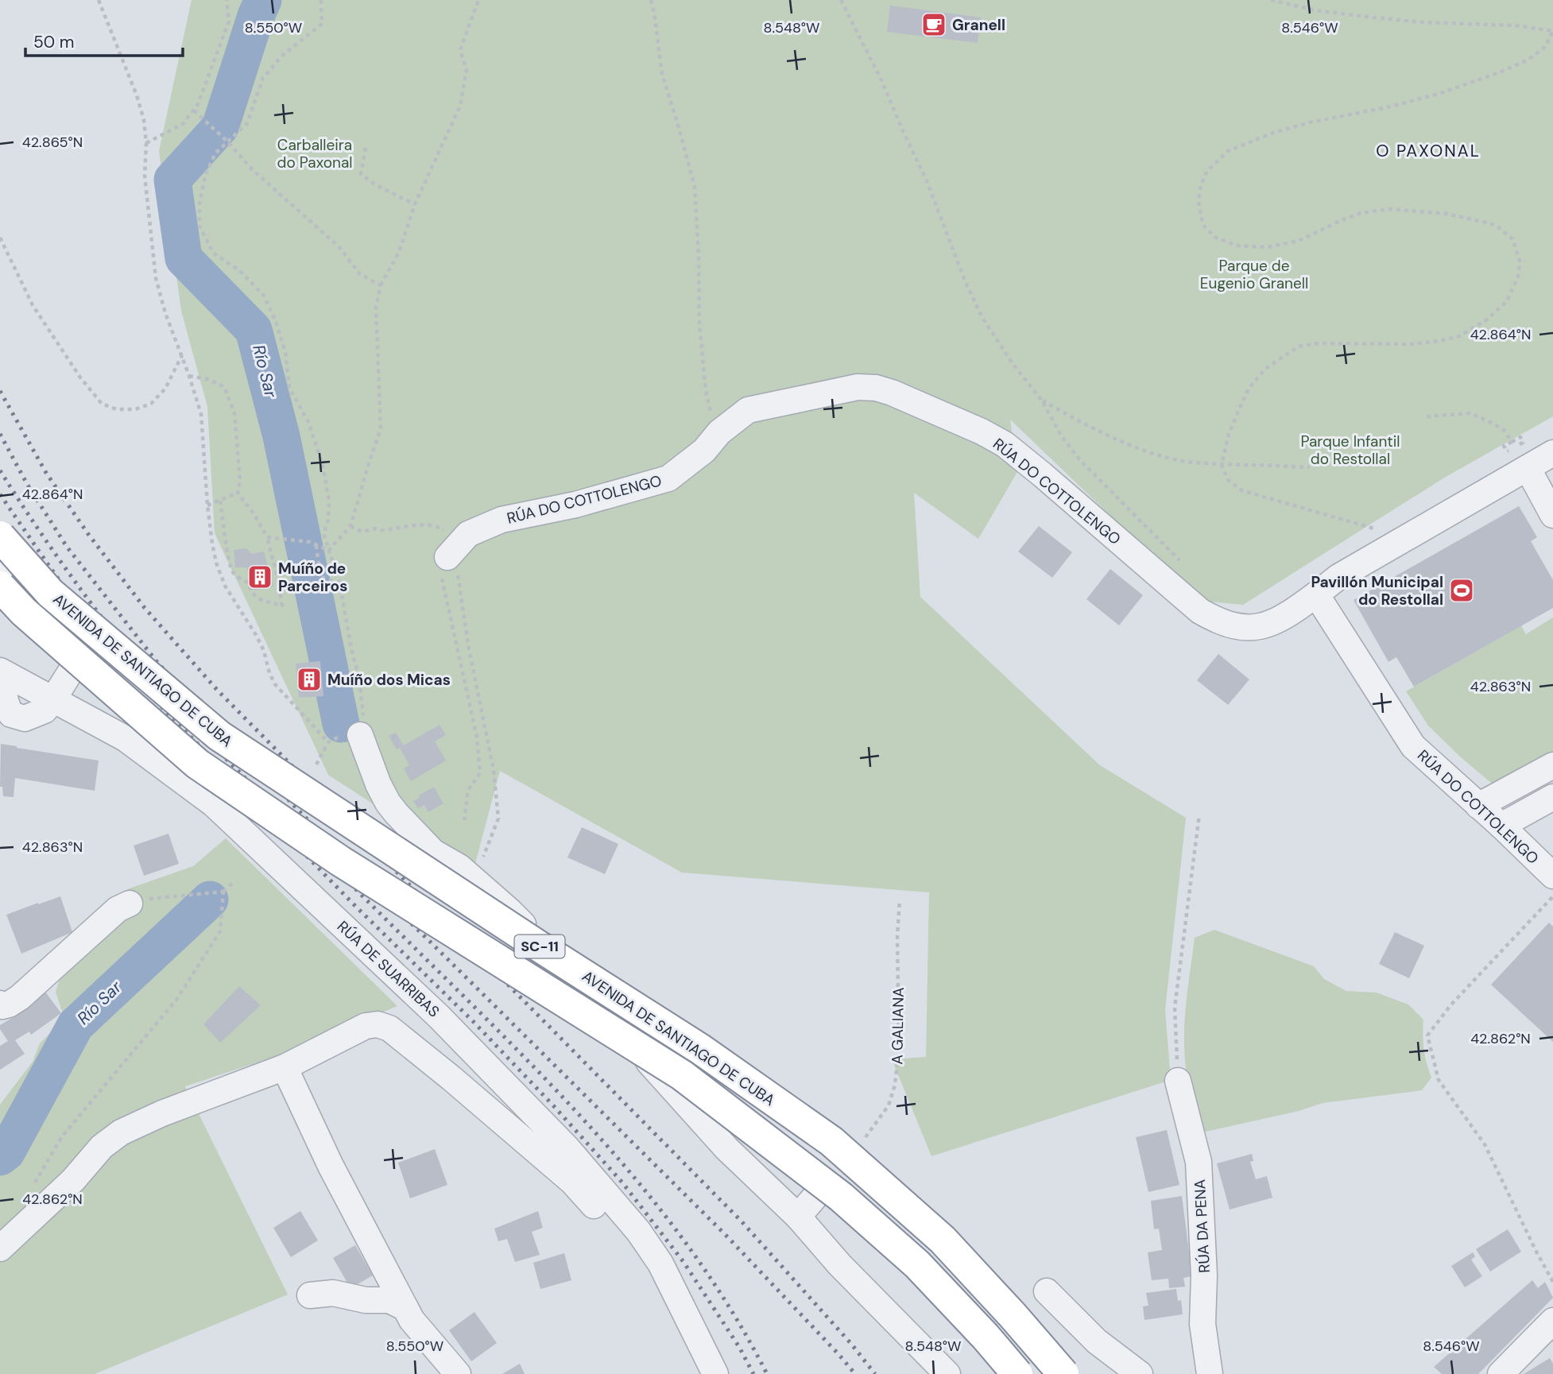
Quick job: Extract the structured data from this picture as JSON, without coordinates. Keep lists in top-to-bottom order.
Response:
{
  "streets": {
    "highway": ["AVENIDA DE SANTIAGO DE CUBA", "SC-11"],
    "street": ["RÚA DO COTTOLENGO", "RÚA DE SUARRIBAS", "RÚA DA PENA"],
    "path": ["A GALIANA"]
  },
  "districts": ["O PAXONAL"],
  "water": ["Río Sar"],
  "parks": ["Carballeira do Paxonal", "Parque de Eugenio Granell", "Parque Infantil do Restollal"],
  "places": {
    "cafe": ["Granell"],
    "building": ["Muíño de Parceiros", "Muíño dos Micas"],
    "sports": ["Pavillón Municipal do Restollal"]
  },
  "scale_bar": "50 m",
  "coordinates": [
    "8.550°W",
    "8.548°W",
    "8.546°W",
    "42.865°N",
    "42.864°N",
    "42.863°N",
    "42.862°N"
  ]
}
